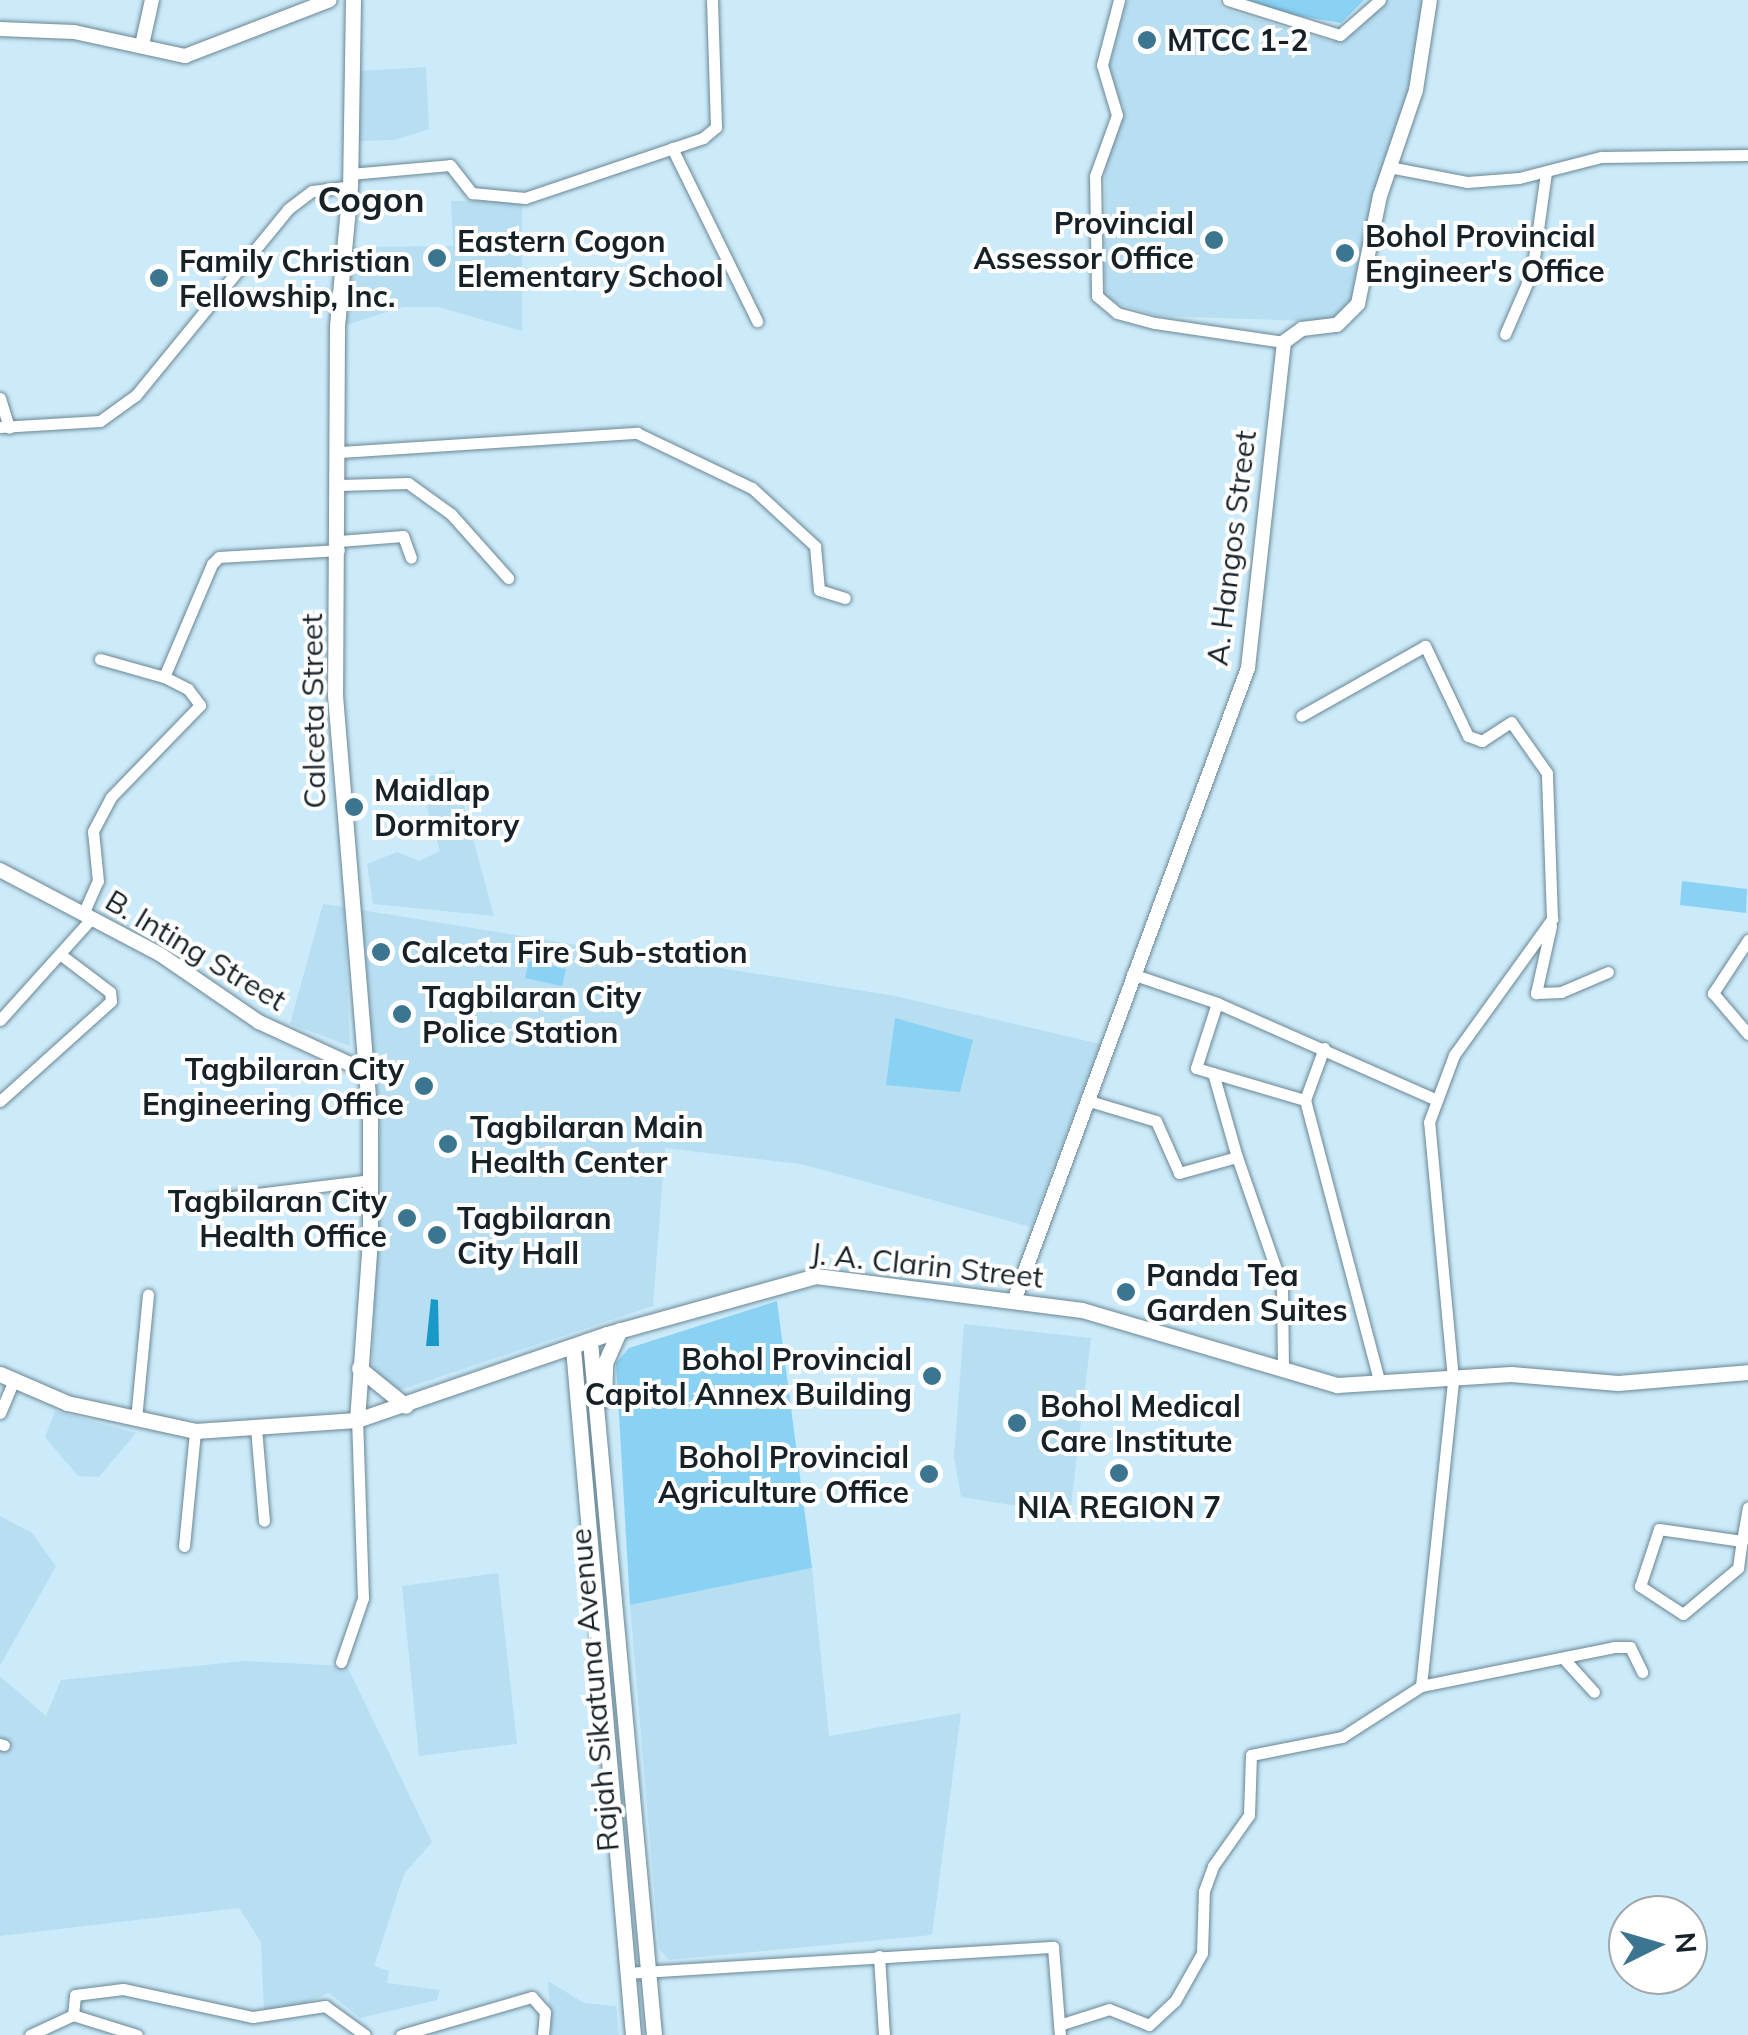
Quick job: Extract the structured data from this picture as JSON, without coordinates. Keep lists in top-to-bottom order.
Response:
{
  "streets": {
    "main road": ["Calceta Street", "J. A. Clarin Street", "Rajah Sikatuna Avenue"],
    "street": ["A. Hangos Street", "B. Inting Street"]
  },
  "crossings": [
    ["A. Hangos Street", "J. A. Clarin Street"],
    ["Calceta Street", "B. Inting Street"],
    ["Calceta Street", "J. A. Clarin Street"],
    ["J. A. Clarin Street", "Rajah Sikatuna Avenue"]
  ],
  "districts": ["Cogon"],
  "places": [
    "MTCC 1-2",
    "Provincial Assessor Office",
    "Bohol Provincial Engineer's Office",
    "Eastern Cogon Elementary School",
    "Family Christian Fellowship, Inc.",
    "Maidlap Dormitory",
    "Calceta Fire Sub-station",
    "Tagbilaran City Police Station",
    "Tagbilaran City Engineering Office",
    "Tagbilaran Main Health Center",
    "Tagbilaran City Health Office",
    "Tagbilaran City Hall",
    "Panda Tea Garden Suites",
    "Bohol Provincial Capitol Annex Building",
    "Bohol Medical Care Institute",
    "NIA REGION 7",
    "Bohol Provincial Agriculture Office"
  ],
  "north": "right"
}
